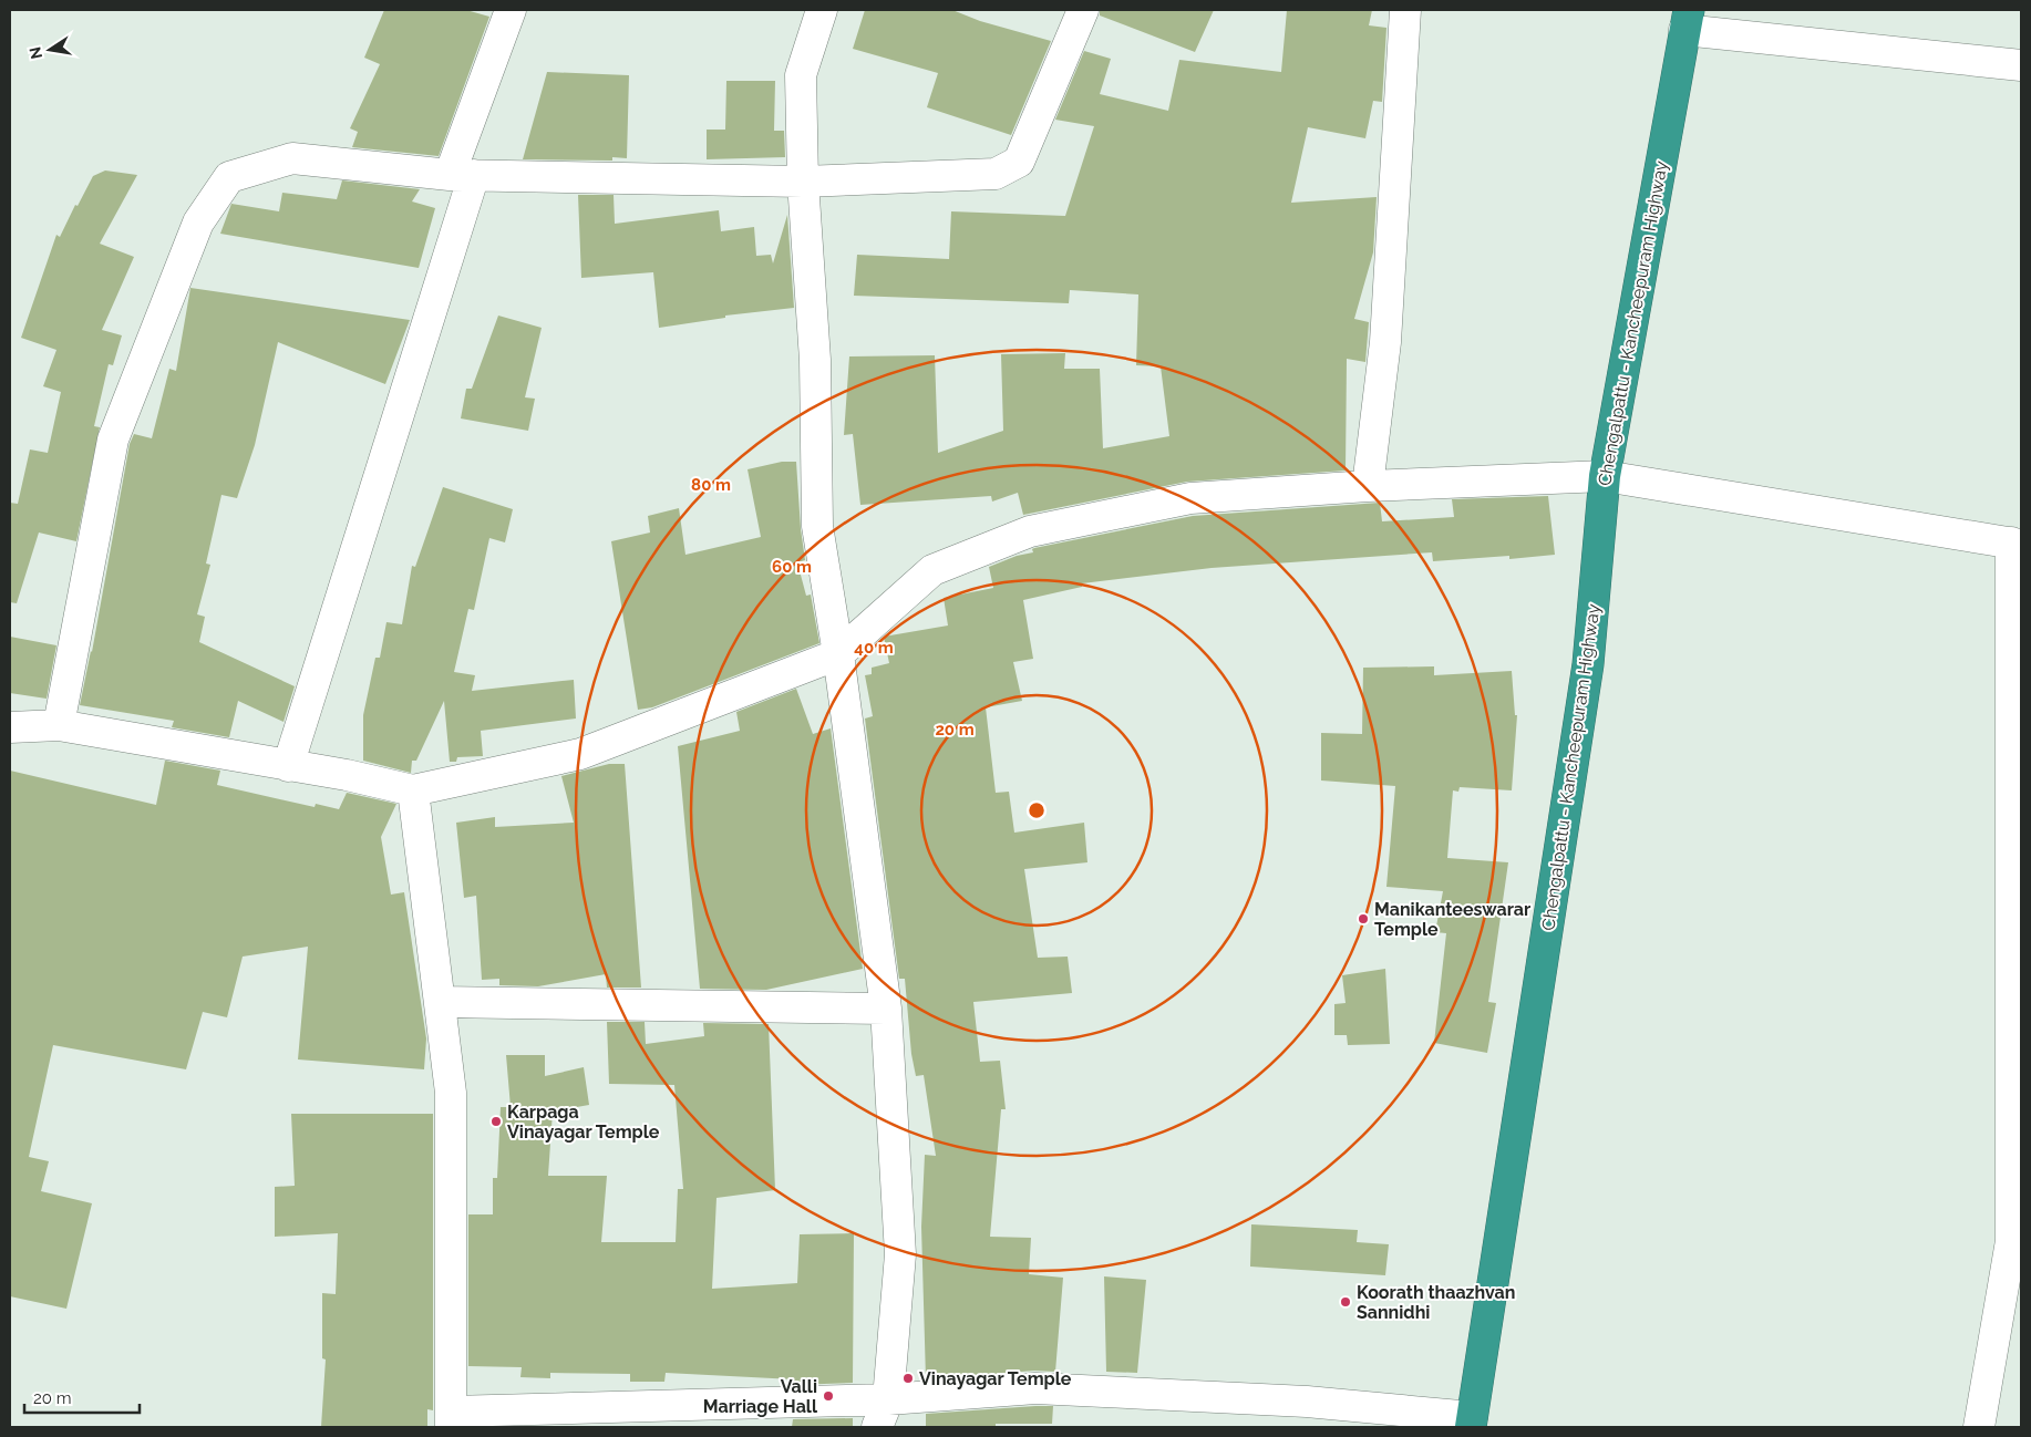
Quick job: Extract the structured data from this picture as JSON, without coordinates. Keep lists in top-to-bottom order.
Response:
{
  "streets": {
    "highway": ["Chengalpattu - Kancheepuram Highway"]
  },
  "places": [
    "Manikanteeswarar Temple",
    "Karpaga Vinayagar Temple",
    "Koorath thaazhvan Sannidhi",
    "Vinayagar Temple",
    "Valli Marriage Hall"
  ],
  "scale_bar": "20 m",
  "north": "left",
  "rings": [
    "80 m",
    "60 m",
    "40 m",
    "20 m"
  ]
}
